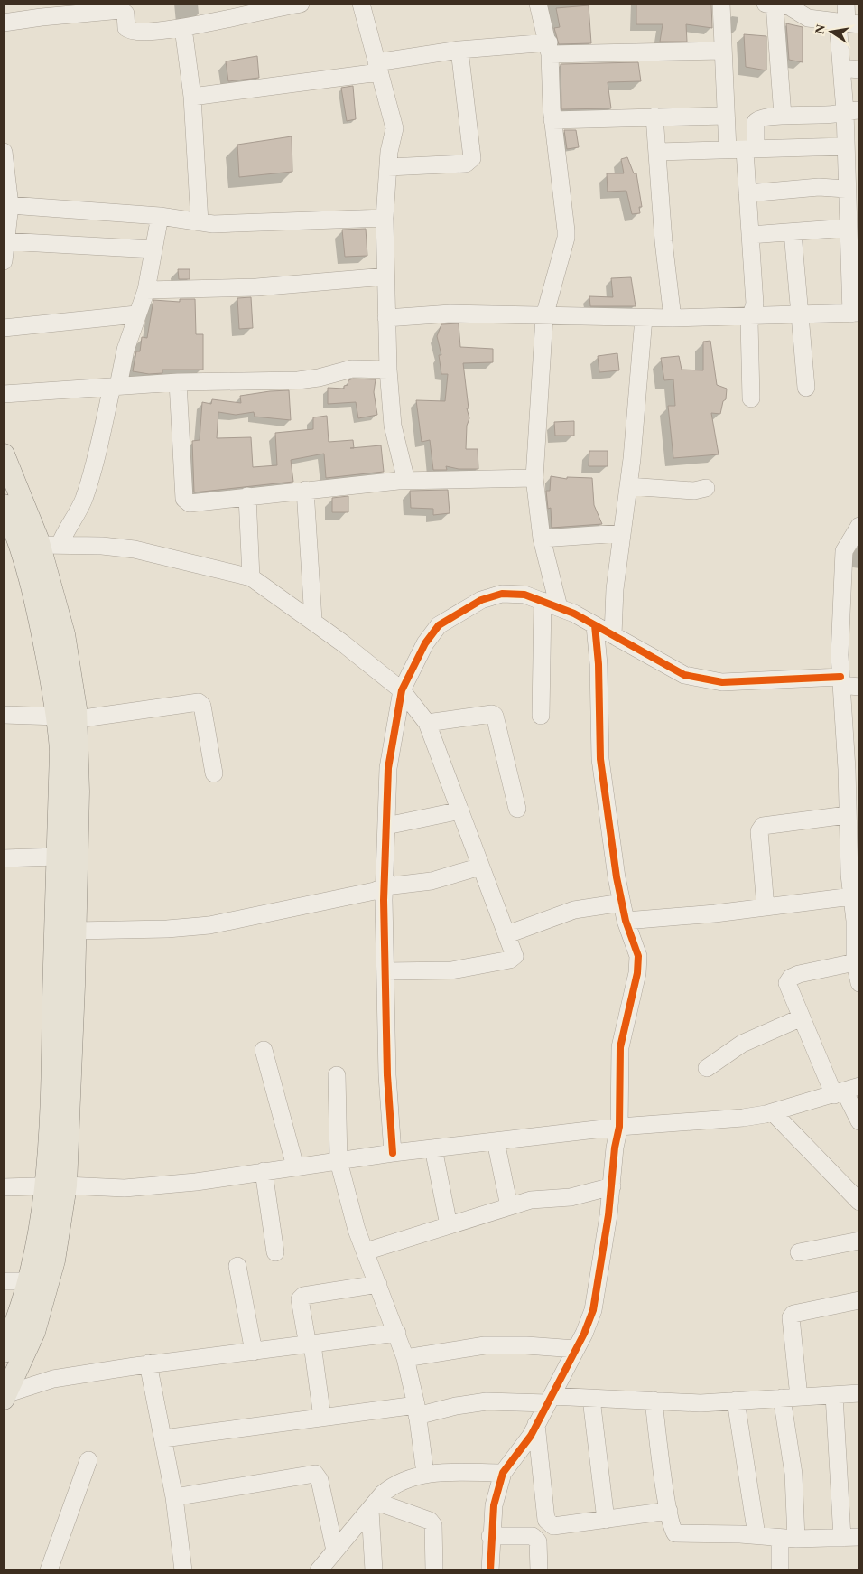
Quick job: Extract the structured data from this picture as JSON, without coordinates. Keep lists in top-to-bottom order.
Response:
{
  "north": "left"
}
